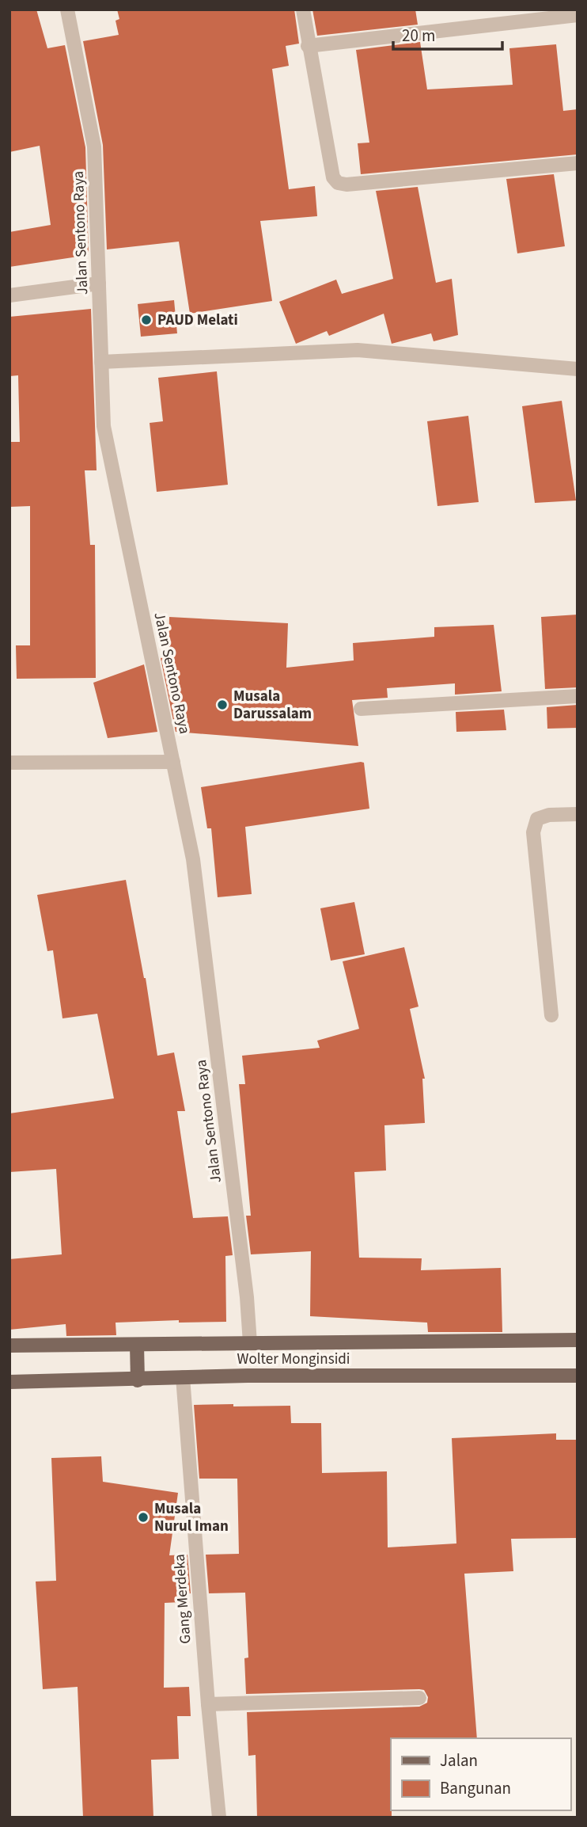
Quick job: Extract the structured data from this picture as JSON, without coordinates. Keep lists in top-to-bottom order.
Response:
{
  "streets": {
    "main road": ["Wolter Monginsidi"],
    "street": ["Jalan Sentono Raya", "Gang Merdeka"]
  },
  "crossings": [
    ["Jalan Sentono Raya", "Wolter Monginsidi"],
    ["Wolter Monginsidi", "Gang Merdeka"]
  ],
  "places": ["PAUD Melati", "Musala Darussalam", "Musala Nurul Iman"],
  "legend": ["Jalan", "Bangunan"],
  "scale_bar": "20 m"
}
